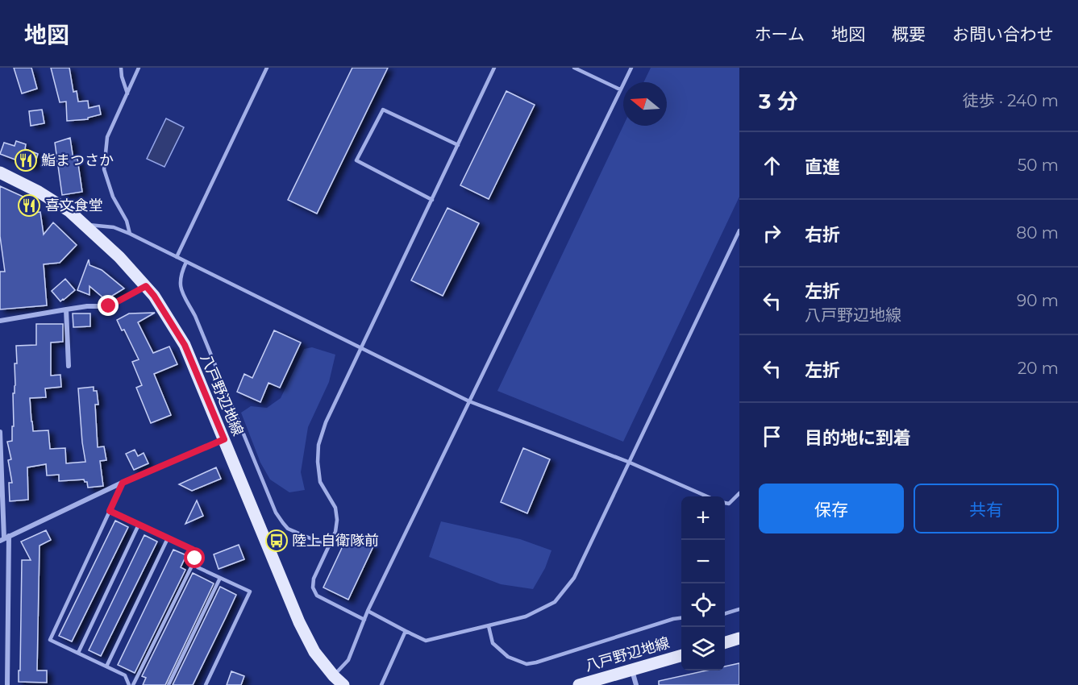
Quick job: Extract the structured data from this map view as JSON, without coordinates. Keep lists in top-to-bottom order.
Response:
{
  "streets": {
    "main road": ["八戸野辺地線"]
  },
  "places": {
    "restaurant": ["鮨まつさか", "喜文食堂"],
    "bus stop": ["陸上自衛隊前"]
  },
  "north": "left",
  "page": {
    "header": "地図",
    "nav": [
      "ホーム",
      "地図",
      "概要",
      "お問い合わせ"
    ],
    "heading": ["3 分", "徒歩 · 240 m"],
    "list": [
      ["直進", "50 m"],
      ["右折", "80 m"],
      ["左折", "八戸野辺地線", "90 m"],
      ["左折", "20 m"],
      "目的地に到着"
    ],
    "buttons": ["保存", "共有"],
    "map_buttons": ["+", "−"]
  }
}
